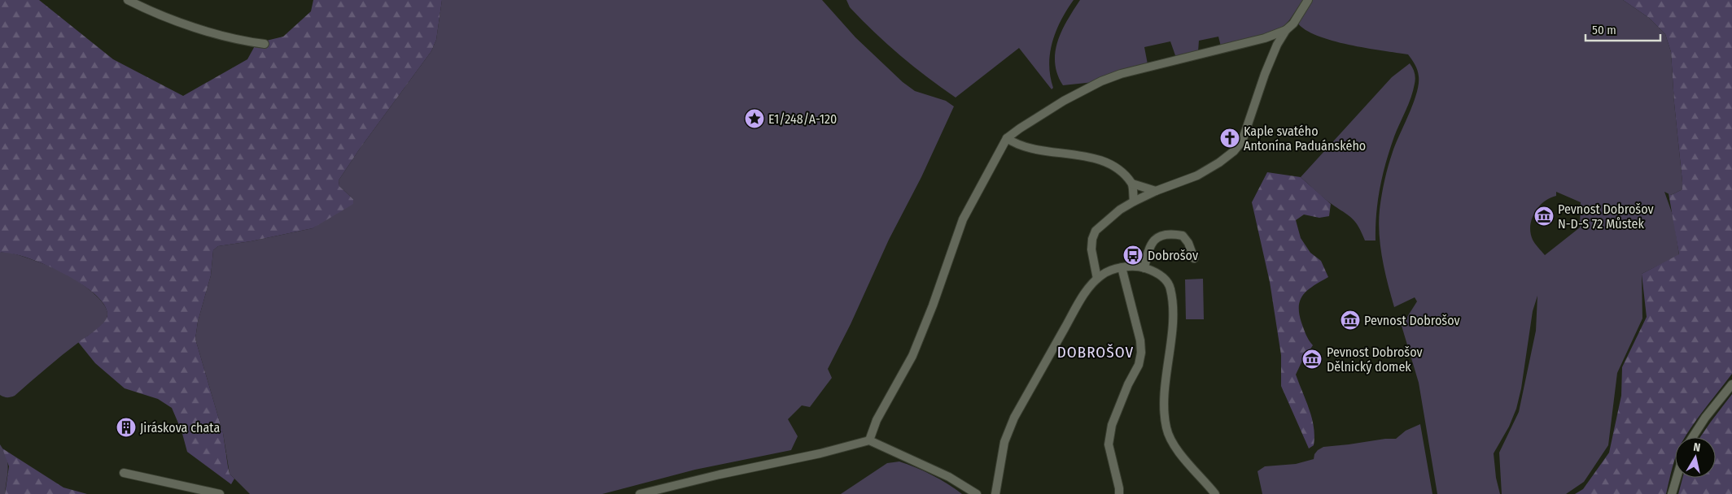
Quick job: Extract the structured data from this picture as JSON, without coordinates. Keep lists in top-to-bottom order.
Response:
{
  "districts": ["DOBROŠOV"],
  "places": {
    "place": ["E1/248/A-120"],
    "church": ["Kaple svatého Antonína Paduánského"],
    "museum": ["Pevnost Dobrošov N-D-S 72 Můstek", "Pevnost Dobrošov", "Pevnost Dobrošov Dělnický domek"],
    "bus stop": ["Dobrošov"],
    "building": ["Jiráskova chata"]
  },
  "scale_bar": "50 m",
  "north": "top"
}
